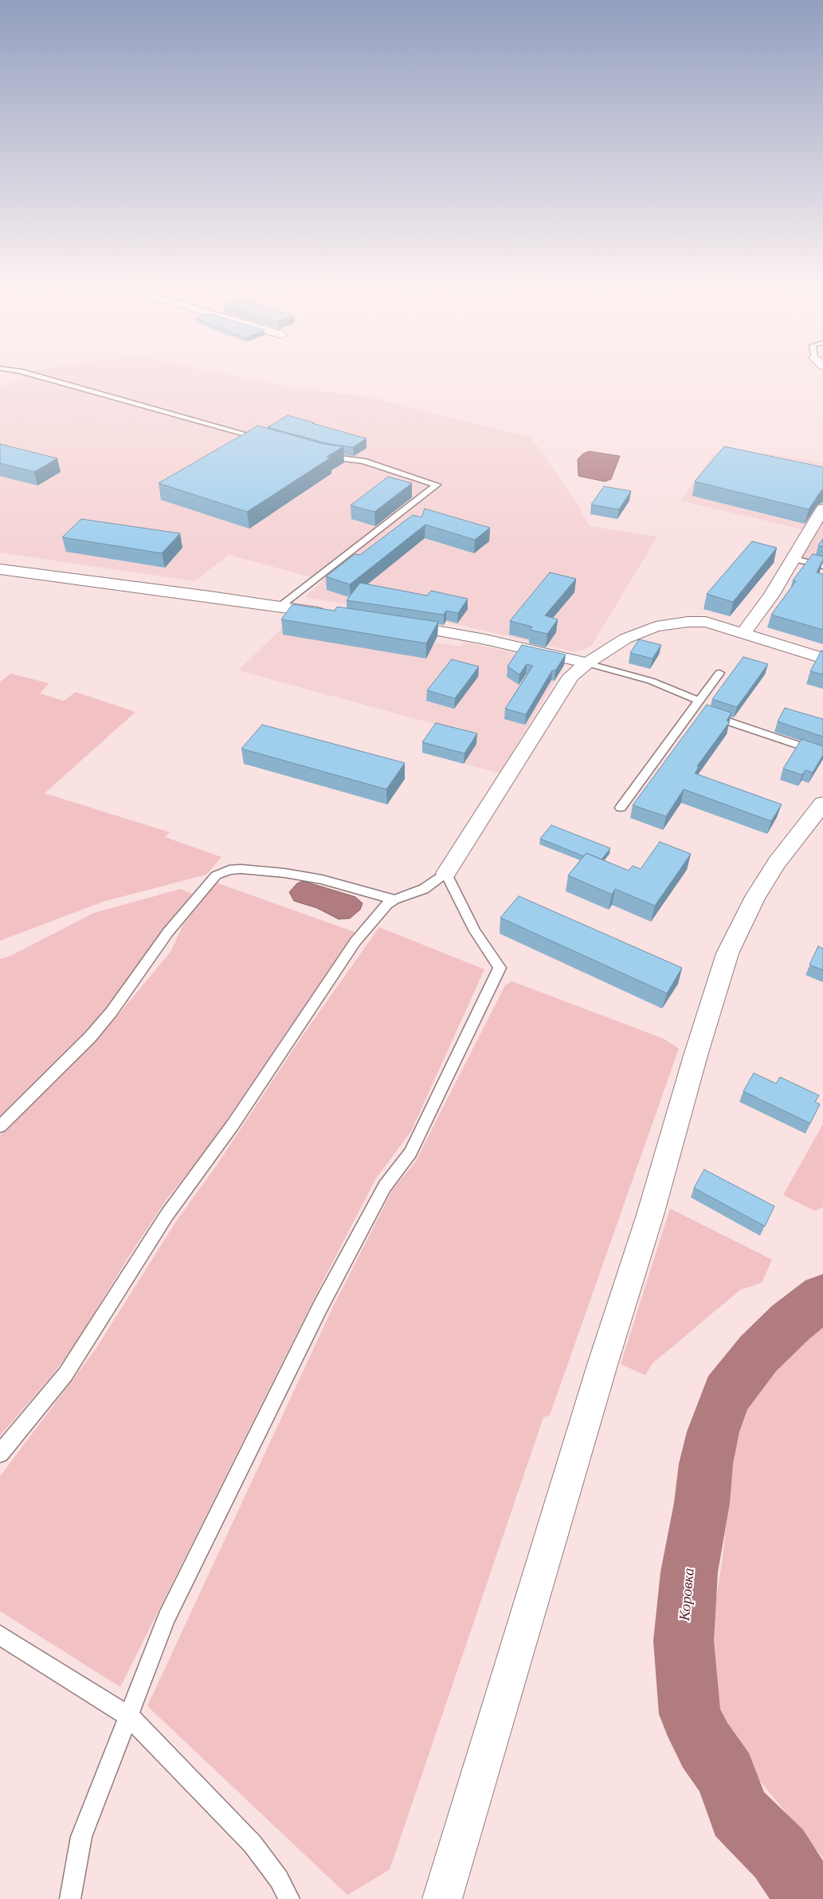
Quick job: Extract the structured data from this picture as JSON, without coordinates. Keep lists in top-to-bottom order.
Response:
{
  "water": ["Коровка"]
}
